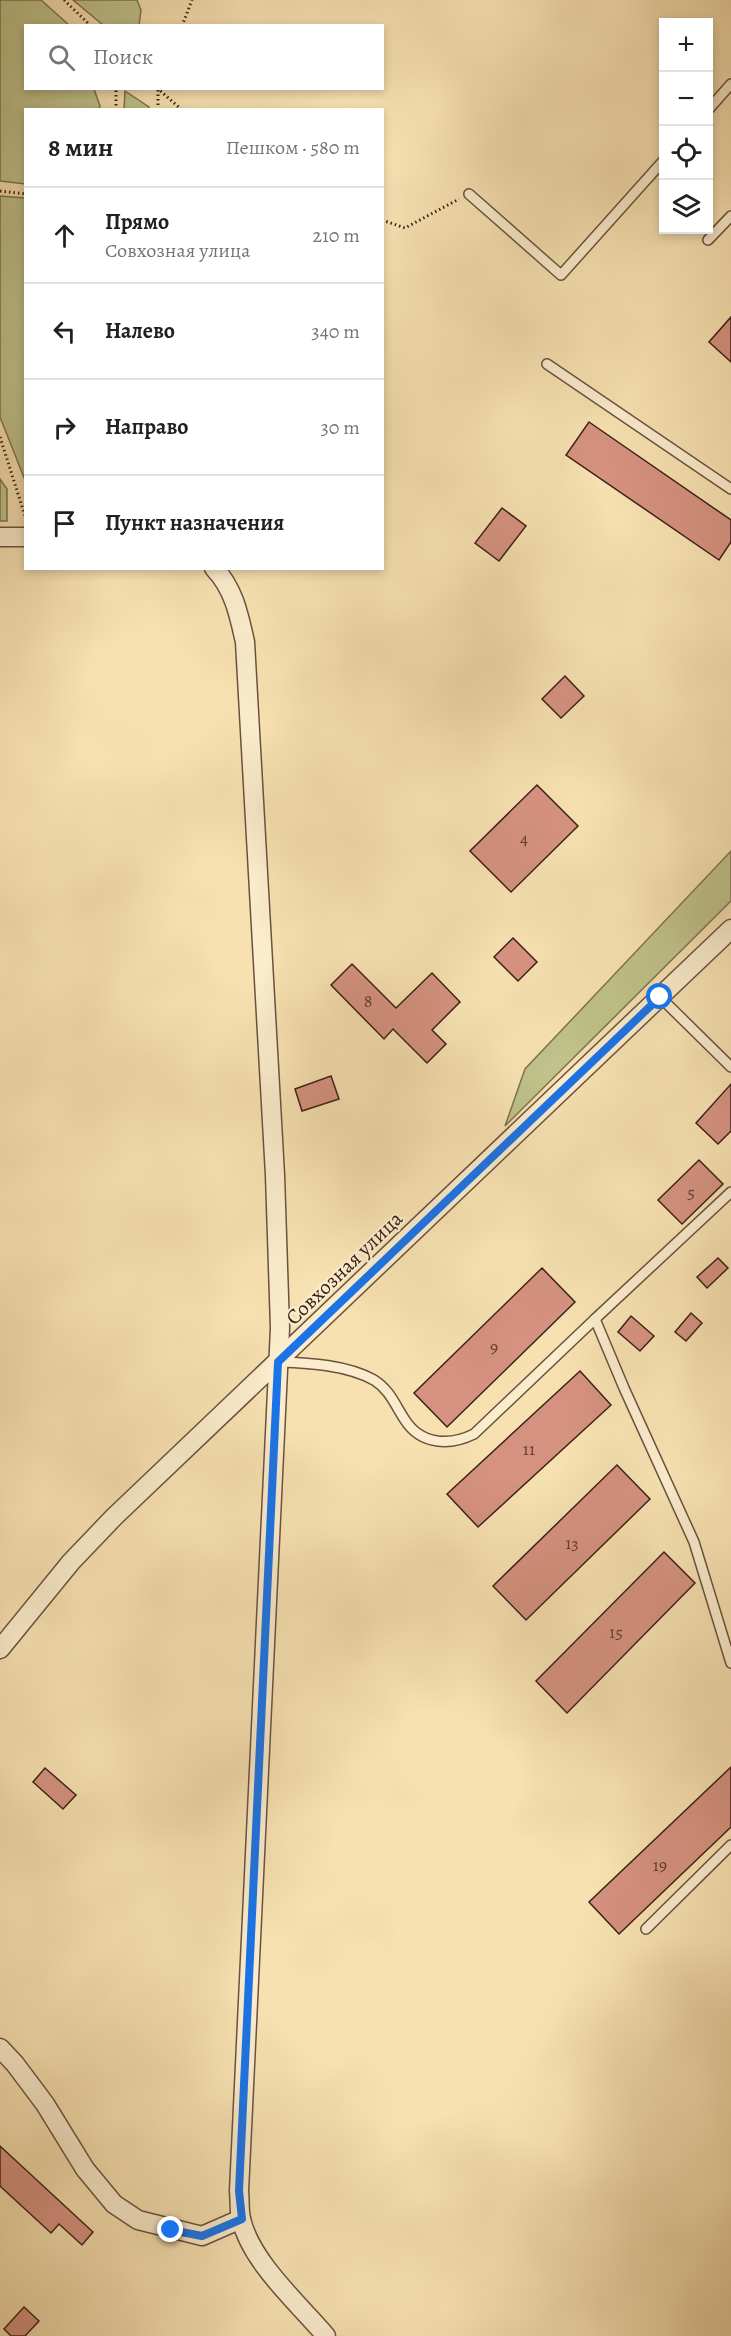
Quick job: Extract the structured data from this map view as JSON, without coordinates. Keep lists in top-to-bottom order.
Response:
{
  "streets": {
    "street": ["Совхозная улица"]
  },
  "house_numbers": [
    "4",
    "8",
    "5",
    "9",
    "11",
    "13",
    "15",
    "19"
  ],
  "page": {
    "map_buttons": ["+", "−"],
    "search": "Поиск",
    "heading": ["8 мин", "Пешком · 580 m"],
    "list": [
      ["Прямо", "Совхозная улица", "210 m"],
      ["Налево", "340 m"],
      ["Направо", "30 m"],
      "Пункт назначения"
    ]
  }
}
